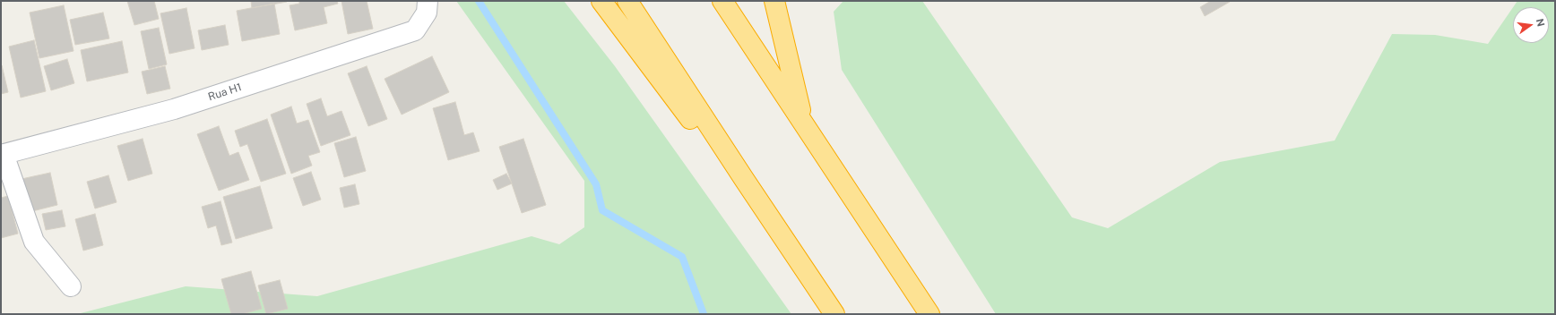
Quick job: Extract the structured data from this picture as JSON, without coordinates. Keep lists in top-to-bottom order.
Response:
{
  "streets": {
    "street": ["Rua H1"]
  },
  "north": "right"
}
